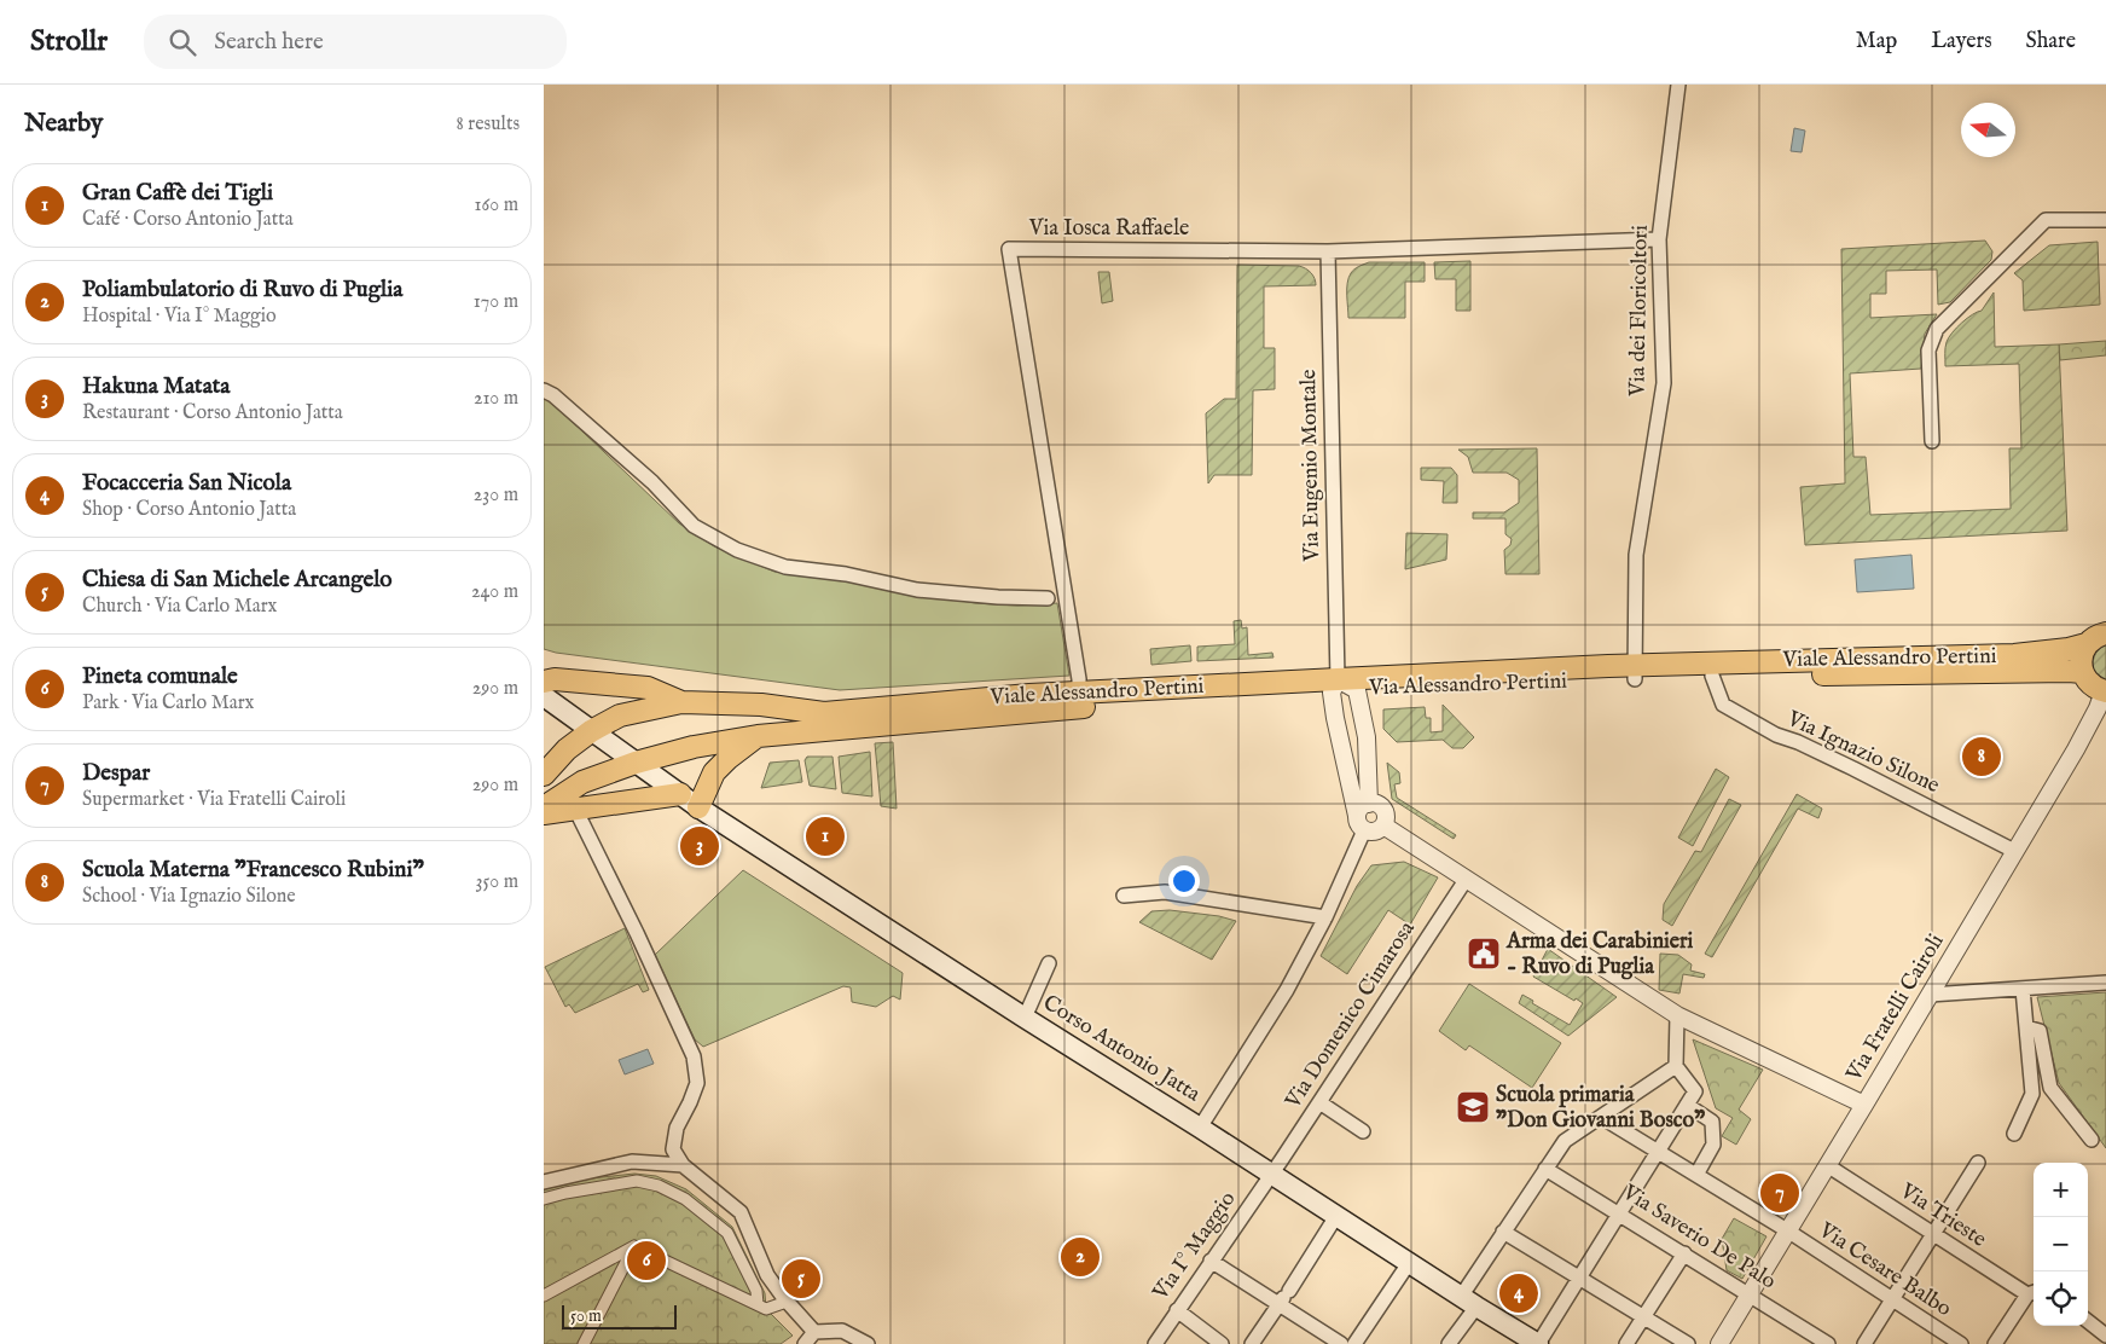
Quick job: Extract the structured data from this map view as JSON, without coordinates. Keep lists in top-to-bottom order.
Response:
{
  "streets": {
    "main road": ["Viale Alessandro Pertini", "Via Alessandro Pertini", "Corso Antonio Jatta"],
    "street": [
      "Via Iosca Raffaele",
      "Via dei Floricoltori",
      "Via Eugenio Montale",
      "Via Ignazio Silone",
      "Via Fratelli Cairoli",
      "Via Domenico Cimarosa",
      "Via Trieste",
      "Via Saverio De Palo",
      "Via I° Maggio",
      "Via Cesare Balbo"
    ]
  },
  "crossings": [
    ["Via Iosca Raffaele", "Via dei Floricoltori"],
    ["Via Iosca Raffaele", "Via Eugenio Montale"],
    ["Via Iosca Raffaele", "Viale Alessandro Pertini"],
    ["Via Eugenio Montale", "Viale Alessandro Pertini"],
    ["Via Eugenio Montale", "Via Alessandro Pertini"],
    ["Viale Alessandro Pertini", "Via Alessandro Pertini"],
    ["Viale Alessandro Pertini", "Via Ignazio Silone"],
    ["Via Ignazio Silone", "Via Fratelli Cairoli"],
    ["Via Fratelli Cairoli", "Via Trieste"],
    ["Via Fratelli Cairoli", "Via Saverio De Palo"],
    ["Via Fratelli Cairoli", "Via Cesare Balbo"],
    ["Via Domenico Cimarosa", "Corso Antonio Jatta"],
    ["Via Domenico Cimarosa", "Via I° Maggio"],
    ["Corso Antonio Jatta", "Via I° Maggio"]
  ],
  "places": {
    "public building": ["Arma dei Carabinieri - Ruvo di Puglia"],
    "school or university": ["Scuola primaria \"Don Giovanni Bosco\""]
  },
  "scale_bar": "50 m",
  "north": "left",
  "page": {
    "header": "Strollr",
    "search": "Search here",
    "nav": ["Map", "Layers", "Share"],
    "heading": ["Nearby", "8 results"],
    "list": [
      {
        "mark": "1",
        "name": "Gran Caffè dei Tigli",
        "note": "Café · Corso Antonio Jatta",
        "value": "160 m"
      },
      {
        "mark": "2",
        "name": "Poliambulatorio di Ruvo di Puglia",
        "note": "Hospital · Via I° Maggio",
        "value": "170 m"
      },
      {
        "mark": "3",
        "name": "Hakuna Matata",
        "note": "Restaurant · Corso Antonio Jatta",
        "value": "210 m"
      },
      {
        "mark": "4",
        "name": "Focacceria San Nicola",
        "note": "Shop · Corso Antonio Jatta",
        "value": "230 m"
      },
      {
        "mark": "5",
        "name": "Chiesa di San Michele Arcangelo",
        "note": "Church · Via Carlo Marx",
        "value": "240 m"
      },
      {
        "mark": "6",
        "name": "Pineta comunale",
        "note": "Park · Via Carlo Marx",
        "value": "290 m"
      },
      {
        "mark": "7",
        "name": "Despar",
        "note": "Supermarket · Via Fratelli Cairoli",
        "value": "290 m"
      },
      {
        "mark": "8",
        "name": "Scuola Materna \"Francesco Rubini\"",
        "note": "School · Via Ignazio Silone",
        "value": "350 m"
      }
    ],
    "pins": [
      "8",
      "1",
      "3",
      "7",
      "2",
      "6",
      "5",
      "4"
    ],
    "map_buttons": ["+", "−"],
    "scale": "50 m"
  }
}
